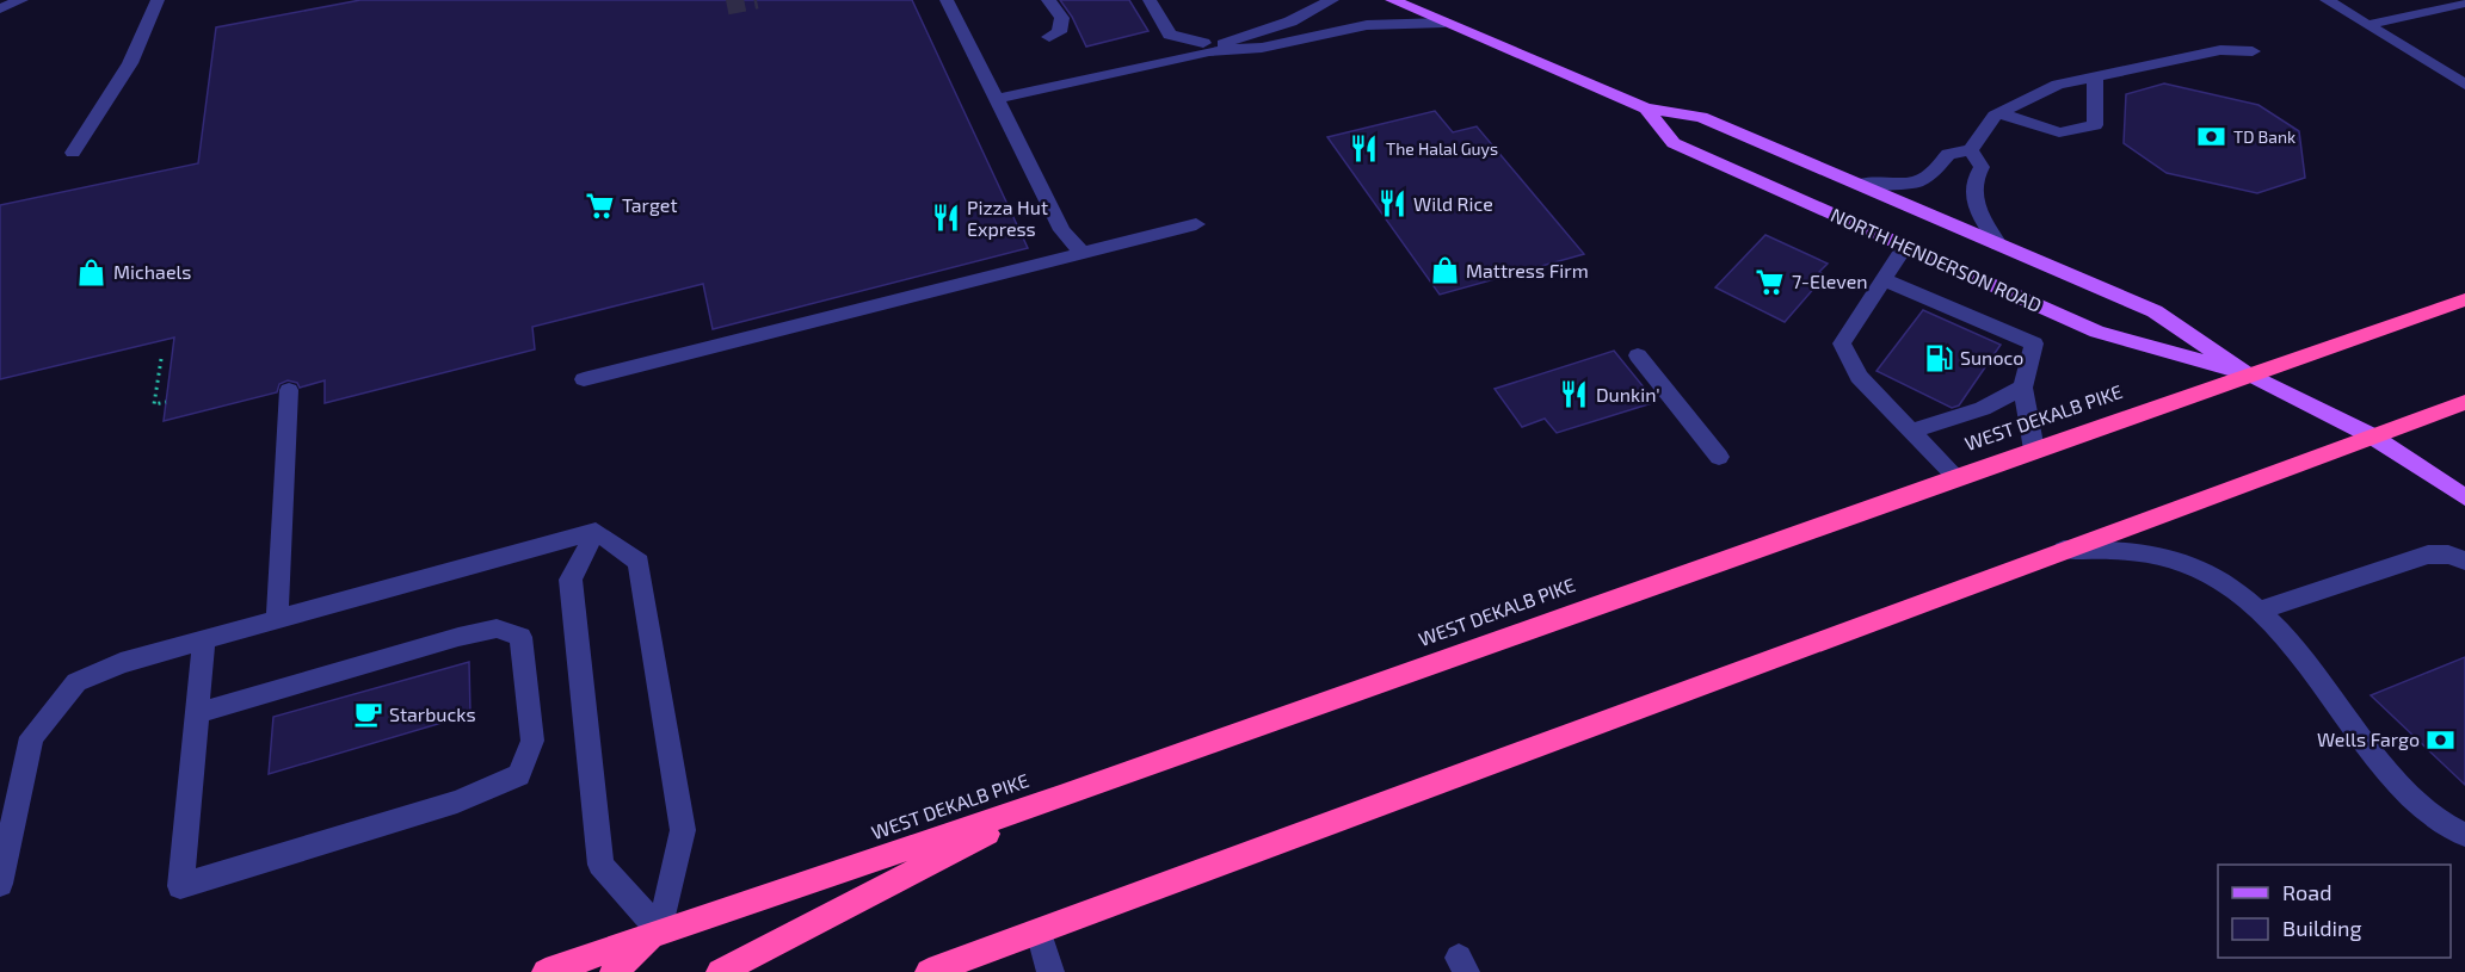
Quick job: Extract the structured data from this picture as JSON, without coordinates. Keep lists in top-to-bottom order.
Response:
{
  "streets": {
    "highway": ["WEST DEKALB PIKE"],
    "main road": ["NORTH HENDERSON ROAD"]
  },
  "crossings": [
    ["NORTH HENDERSON ROAD", "WEST DEKALB PIKE"]
  ],
  "places": {
    "bank": ["TD Bank", "Wells Fargo"],
    "restaurant": [
      "The Halal Guys",
      "Wild Rice",
      "Pizza Hut Express",
      "Dunkin'"
    ],
    "supermarket": ["Target", "7-Eleven"],
    "shop": ["Mattress Firm", "Michaels"],
    "fuel station": ["Sunoco"],
    "cafe": ["Starbucks"]
  },
  "legend": ["Road", "Building"]
}
